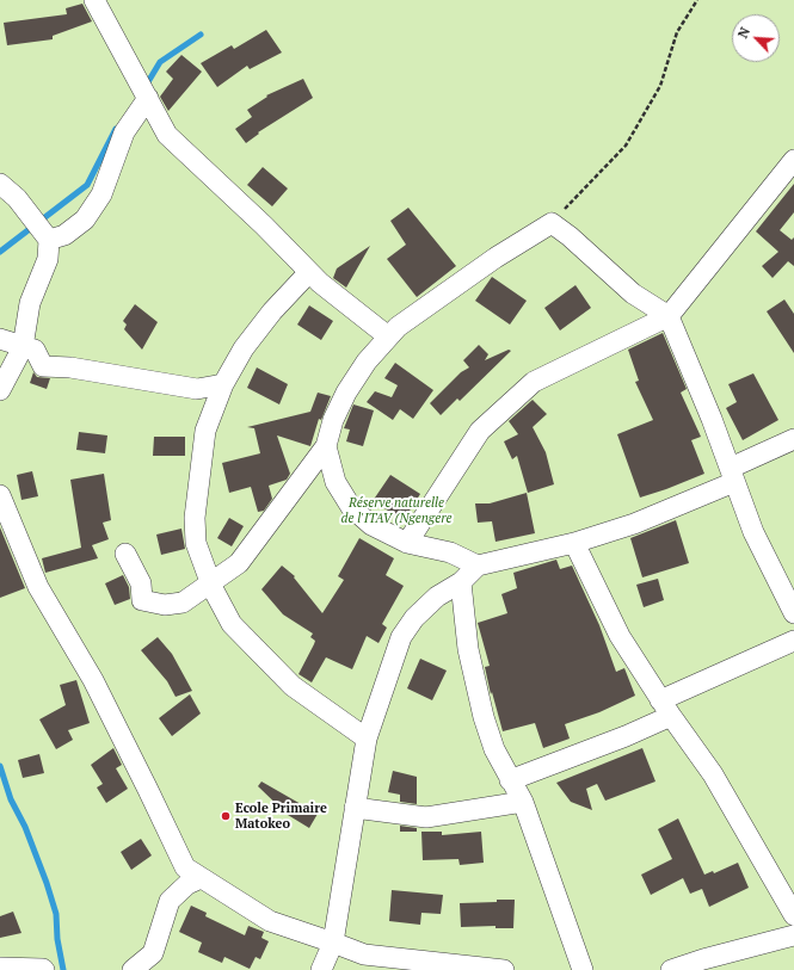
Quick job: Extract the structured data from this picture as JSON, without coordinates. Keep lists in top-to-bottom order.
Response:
{
  "parks": ["Réserve naturelle de l'ITAV (Ngengere"],
  "places": ["Ecole Primaire Matokeo"],
  "north": "top left"
}
